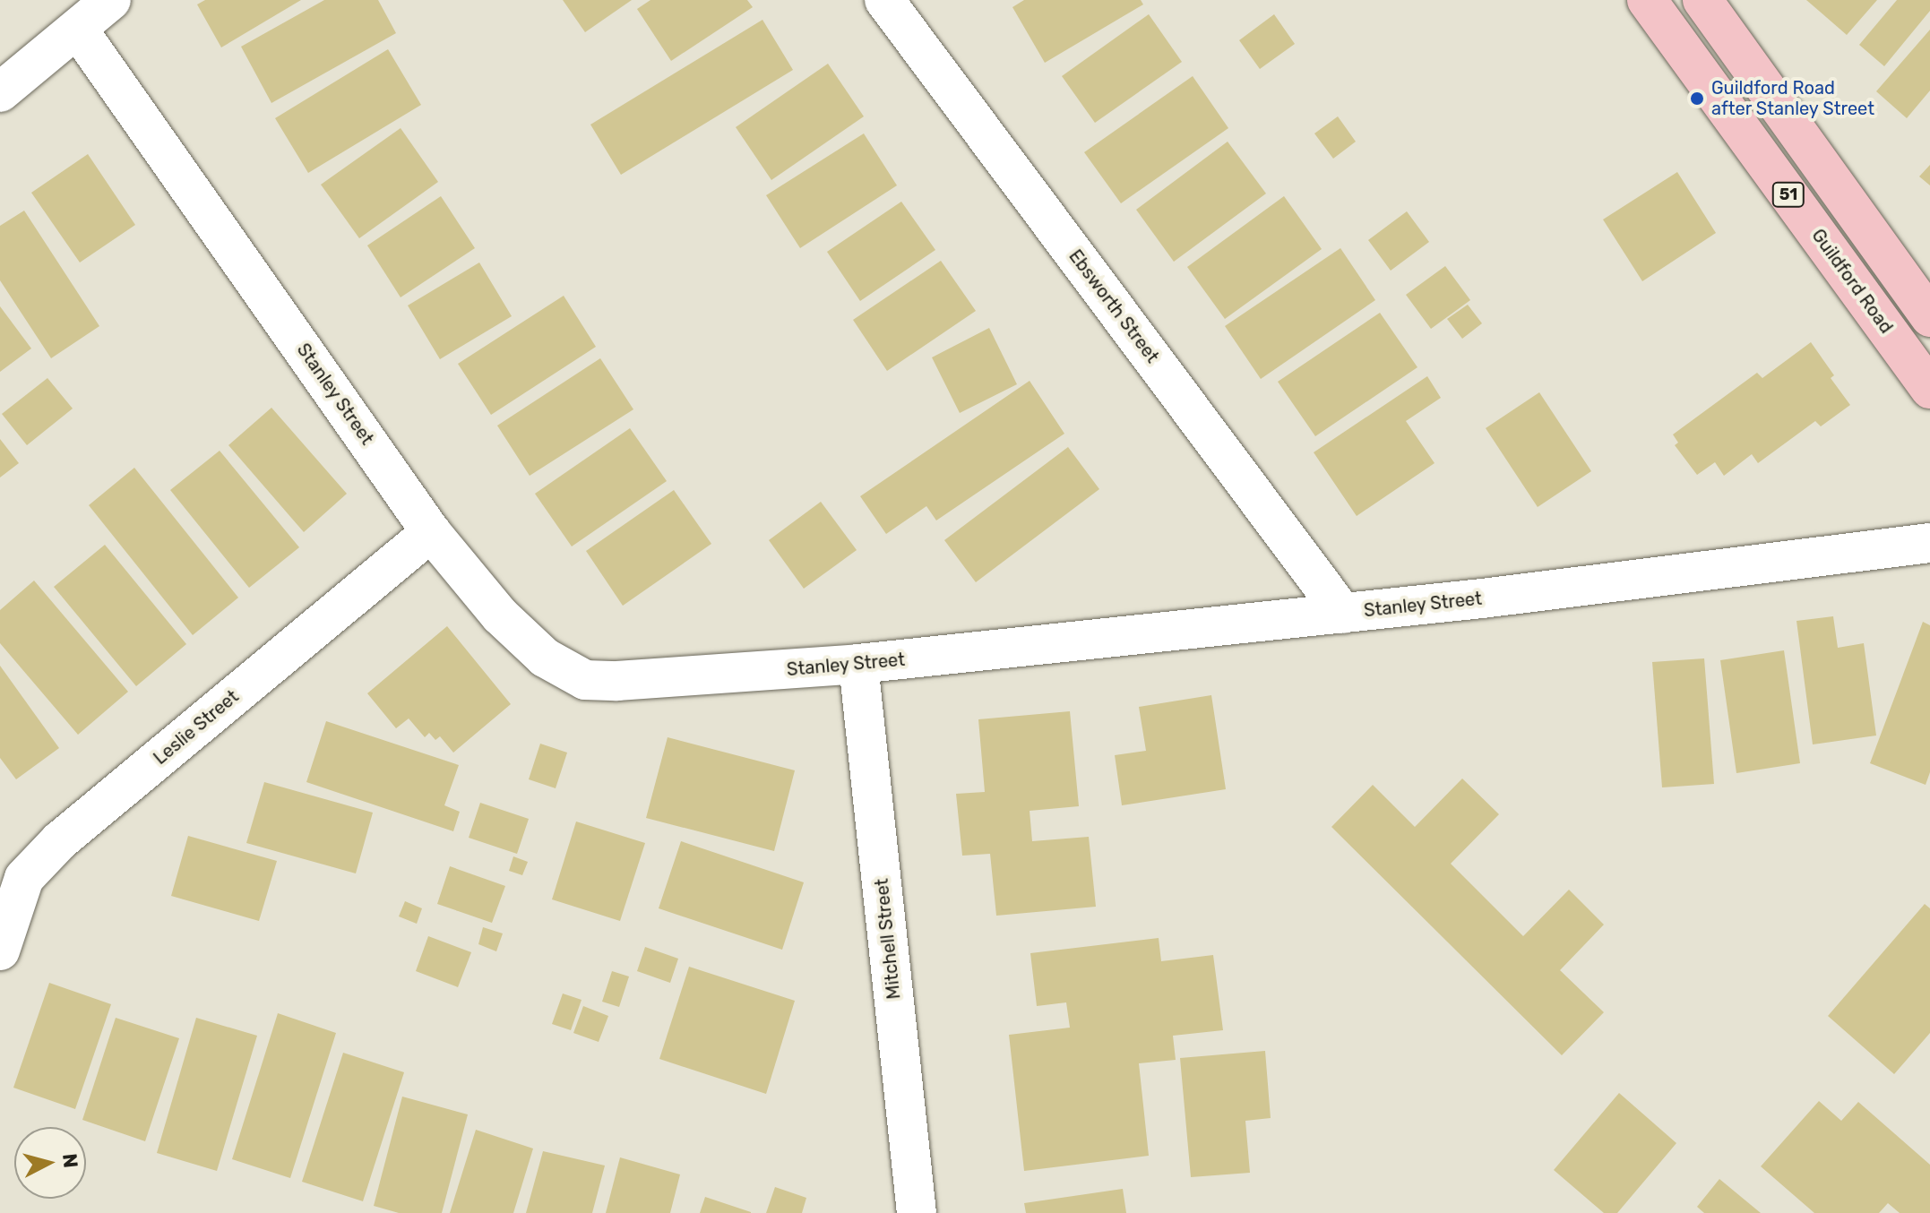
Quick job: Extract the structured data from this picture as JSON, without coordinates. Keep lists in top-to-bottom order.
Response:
{
  "streets": {
    "highway": ["51", "Guildford Road"],
    "street": [
      "Ebsworth Street",
      "Stanley Street",
      "Leslie Street",
      "Mitchell Street"
    ]
  },
  "crossings": [
    ["Ebsworth Street", "Stanley Street"],
    ["Stanley Street", "Leslie Street"],
    ["Stanley Street", "Mitchell Street"]
  ],
  "places": ["Guildford Road after Stanley Street"],
  "north": "right"
}
